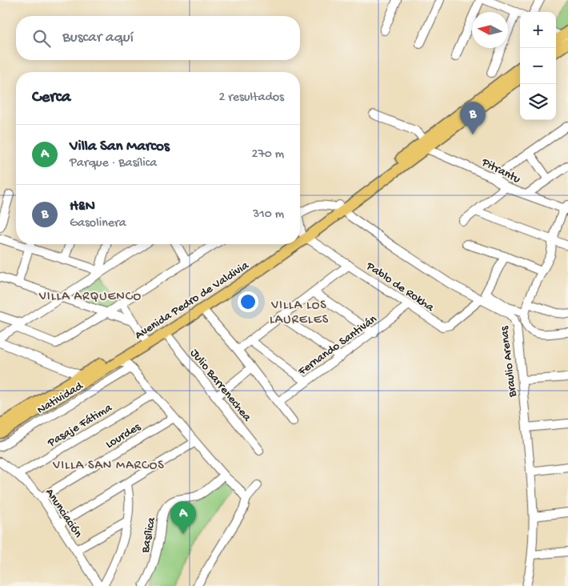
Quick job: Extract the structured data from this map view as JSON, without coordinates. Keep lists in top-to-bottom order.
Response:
{
  "streets": {
    "main road": ["Avenida Pedro de Valdivia"],
    "street": [
      "Pitrantu",
      "Pablo de Rokha",
      "Fernando Santiván",
      "Braulio Arenas",
      "Julio Barrenechea",
      "Natividad",
      "Pasaje Fátima",
      "Lourdes",
      "Anunciación",
      "Basílica"
    ]
  },
  "crossings": [
    ["Pitrantu", "Avenida Pedro de Valdivia"],
    ["Pablo de Rokha", "Fernando Santiván"],
    ["Pablo de Rokha", "Braulio Arenas"],
    ["Avenida Pedro de Valdivia", "Braulio Arenas"],
    ["Avenida Pedro de Valdivia", "Julio Barrenechea"],
    ["Avenida Pedro de Valdivia", "Natividad"],
    ["Pasaje Fátima", "Anunciación"],
    ["Lourdes", "Anunciación"]
  ],
  "districts": ["VILLA ARQUENCO", "VILLA LOS LAURELES", "VILLA SAN MARCOS"],
  "north": "left",
  "page": {
    "map_buttons": ["+", "−"],
    "search": "Buscar aquí",
    "heading": ["Cerca", "2 resultados"],
    "pins": ["B", "A"],
    "list": [
      {
        "mark": "A",
        "name": "Villa San Marcos",
        "note": "Parque · Basílica",
        "value": "270 m"
      },
      {
        "mark": "B",
        "name": "H&N",
        "note": "Gasolinera",
        "value": "310 m"
      }
    ]
  }
}
